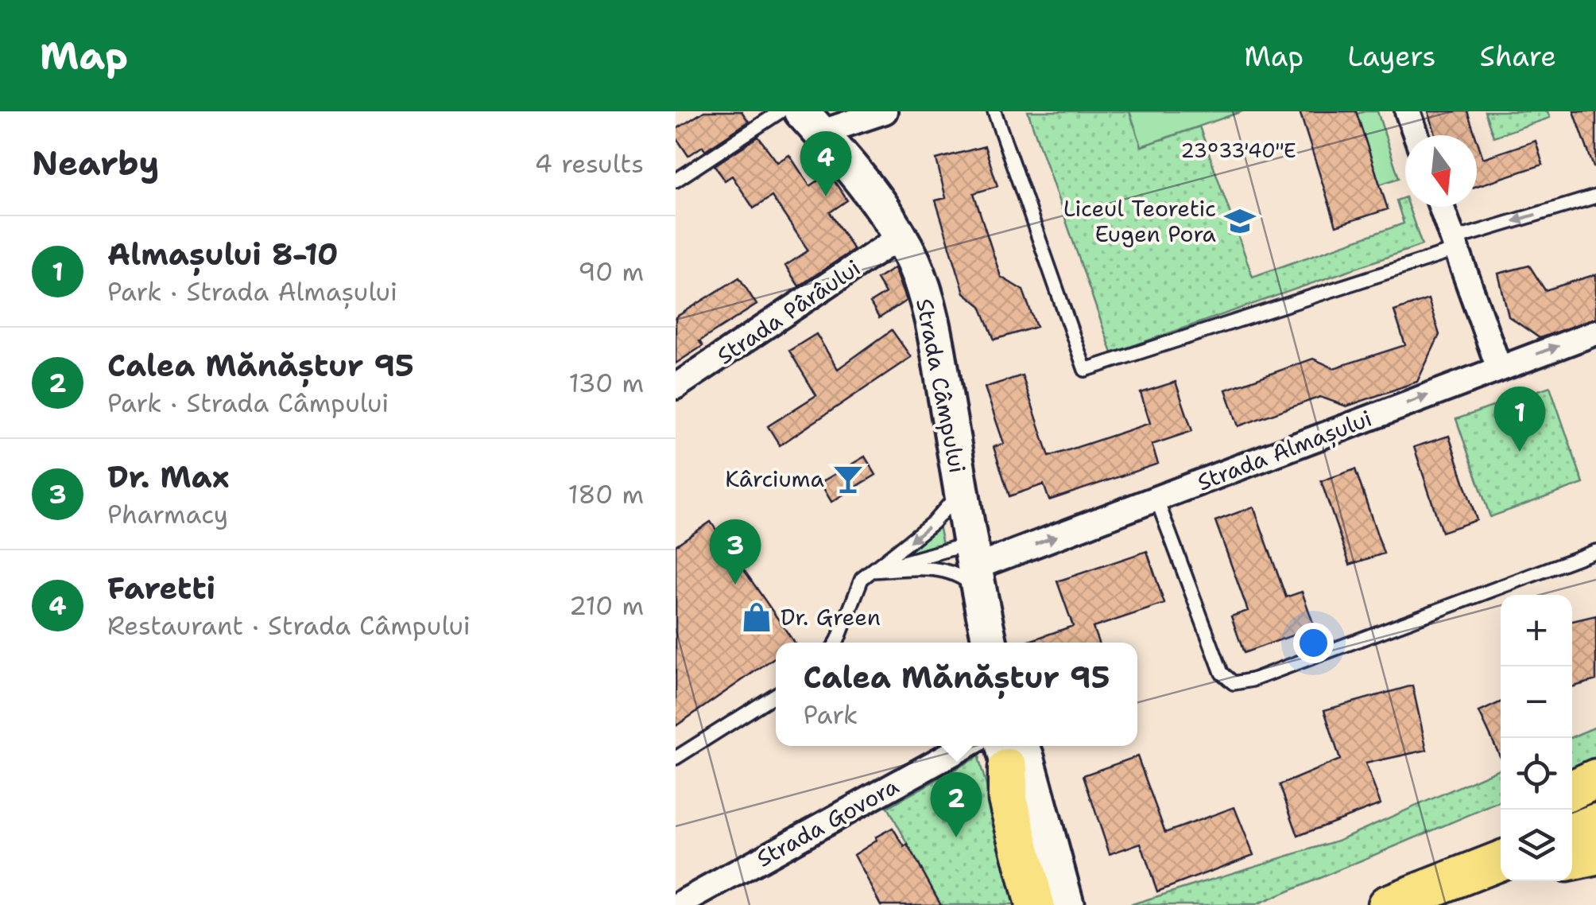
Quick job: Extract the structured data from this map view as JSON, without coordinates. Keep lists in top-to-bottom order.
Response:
{
  "streets": {
    "main road": ["Strada Câmpului"],
    "street": ["Strada Pârâului", "Strada Almașului", "Strada Govora"]
  },
  "crossings": [
    ["Strada Pârâului", "Strada Câmpului"],
    ["Strada Câmpului", "Strada Almașului"]
  ],
  "one_way": ["Strada Almașului"],
  "places": {
    "school or university": ["Liceul Teoretic Eugen Pora"],
    "bar": ["Kârciuma"],
    "shop": ["Dr. Green"]
  },
  "north": "bottom",
  "page": {
    "header": "Map",
    "nav": ["Map", "Layers", "Share"],
    "heading": ["Nearby", "4 results"],
    "pins": [
      "4",
      "1",
      "3",
      "2"
    ],
    "list": [
      {
        "mark": "1",
        "name": "Almașului 8-10",
        "note": "Park · Strada Almașului",
        "value": "90 m"
      },
      {
        "mark": "2",
        "name": "Calea Mănăștur 95",
        "note": "Park · Strada Câmpului",
        "value": "130 m"
      },
      {
        "mark": "3",
        "name": "Dr. Max",
        "note": "Pharmacy",
        "value": "180 m"
      },
      {
        "mark": "4",
        "name": "Faretti",
        "note": "Restaurant · Strada Câmpului",
        "value": "210 m"
      }
    ],
    "map_buttons": ["+", "−"],
    "popup": ["Calea Mănăștur 95", "Park"]
  },
  "coordinates": ["23°33'40\"E"]
}
